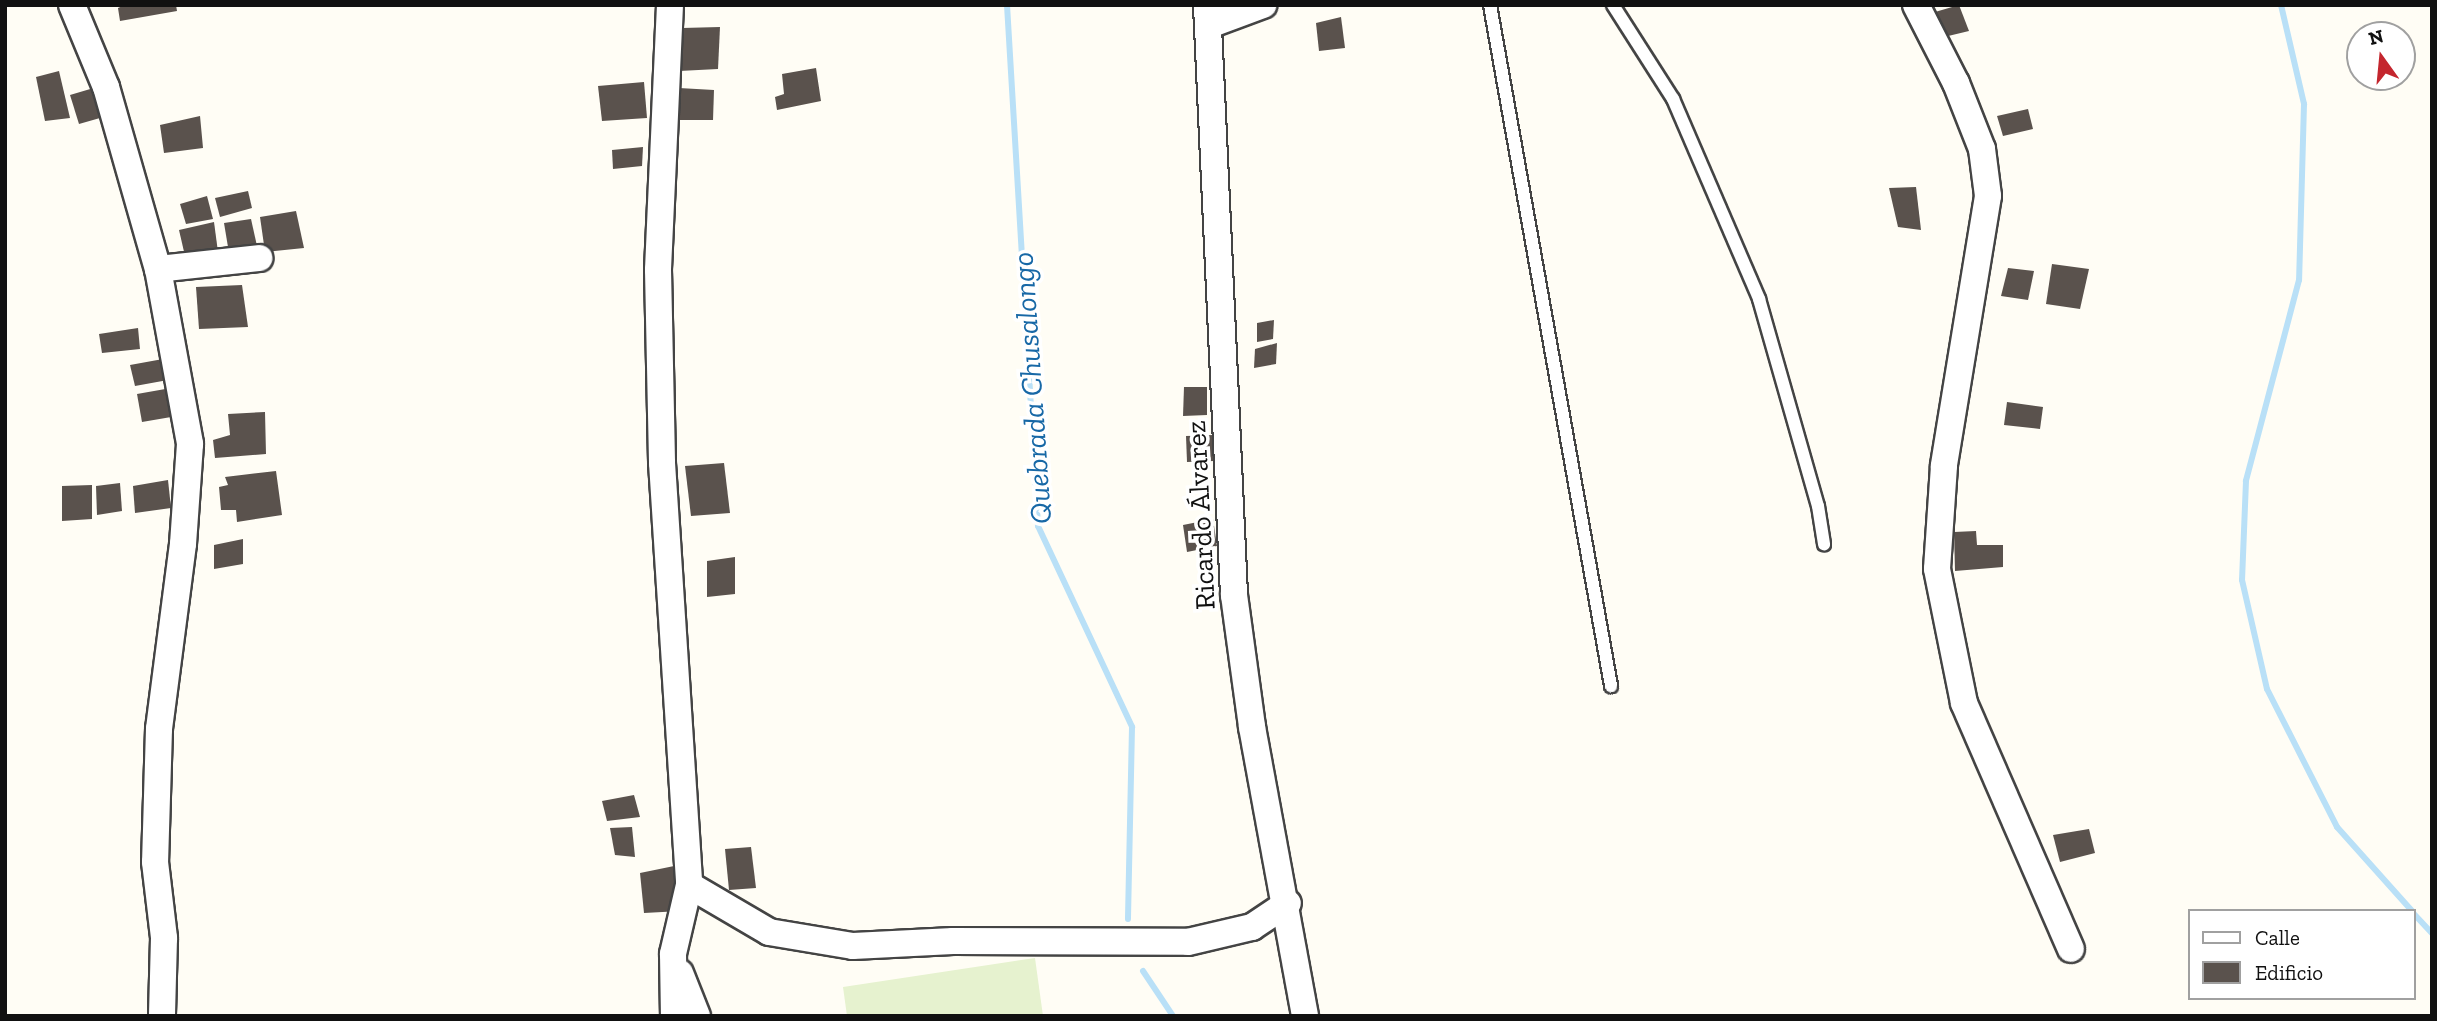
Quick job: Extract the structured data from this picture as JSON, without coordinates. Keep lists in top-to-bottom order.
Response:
{
  "streets": {
    "street": ["Ricardo Álvarez"]
  },
  "water": ["Quebrada Chusalongo"],
  "legend": ["Calle", "Edificio"],
  "north": "top"
}
